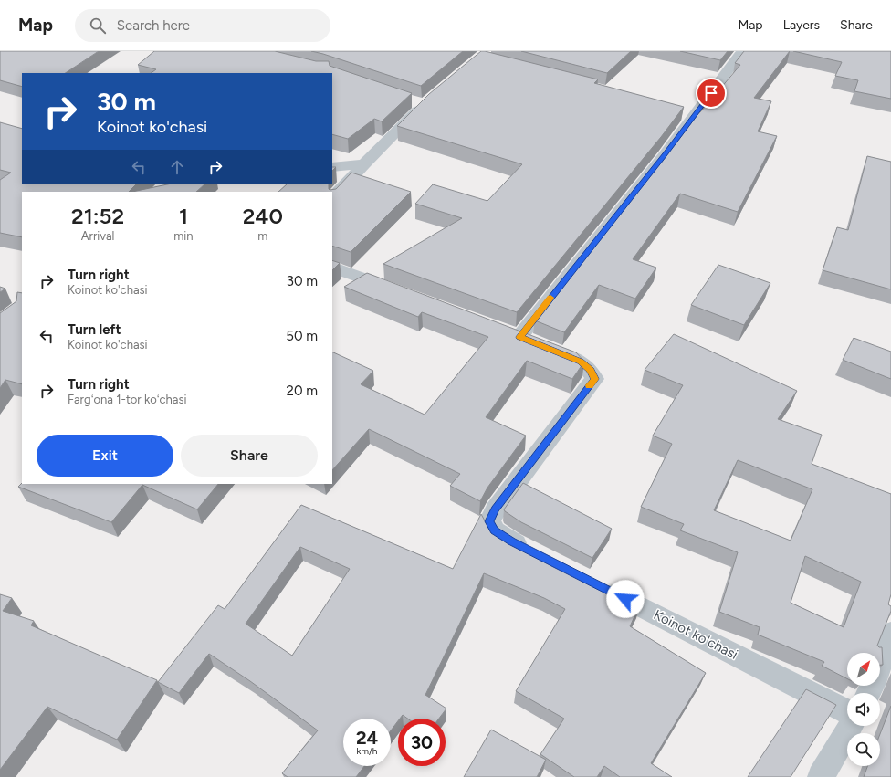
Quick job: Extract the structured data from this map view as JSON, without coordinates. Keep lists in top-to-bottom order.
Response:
{
  "streets": {
    "street": ["Koinot ko'chasi"]
  },
  "north": "top right",
  "page": {
    "header": "Map",
    "search": "Search here",
    "nav": ["Map", "Layers", "Share"],
    "turn": ["30 m", "Koinot ko'chasi"],
    "eta": [
      "21:52",
      "Arrival",
      "1",
      "min",
      "240",
      "m"
    ],
    "list": [
      {
        "name": "Turn right",
        "note": "Koinot ko'chasi",
        "value": "30 m"
      },
      {
        "name": "Turn left",
        "note": "Koinot ko'chasi",
        "value": "50 m"
      },
      {
        "name": "Turn right",
        "note": "Fargʻona 1-tor koʻchasi",
        "value": "20 m"
      }
    ],
    "buttons": ["Exit", "Share"],
    "speed": "24 km/h",
    "limit": "30"
  }
}
